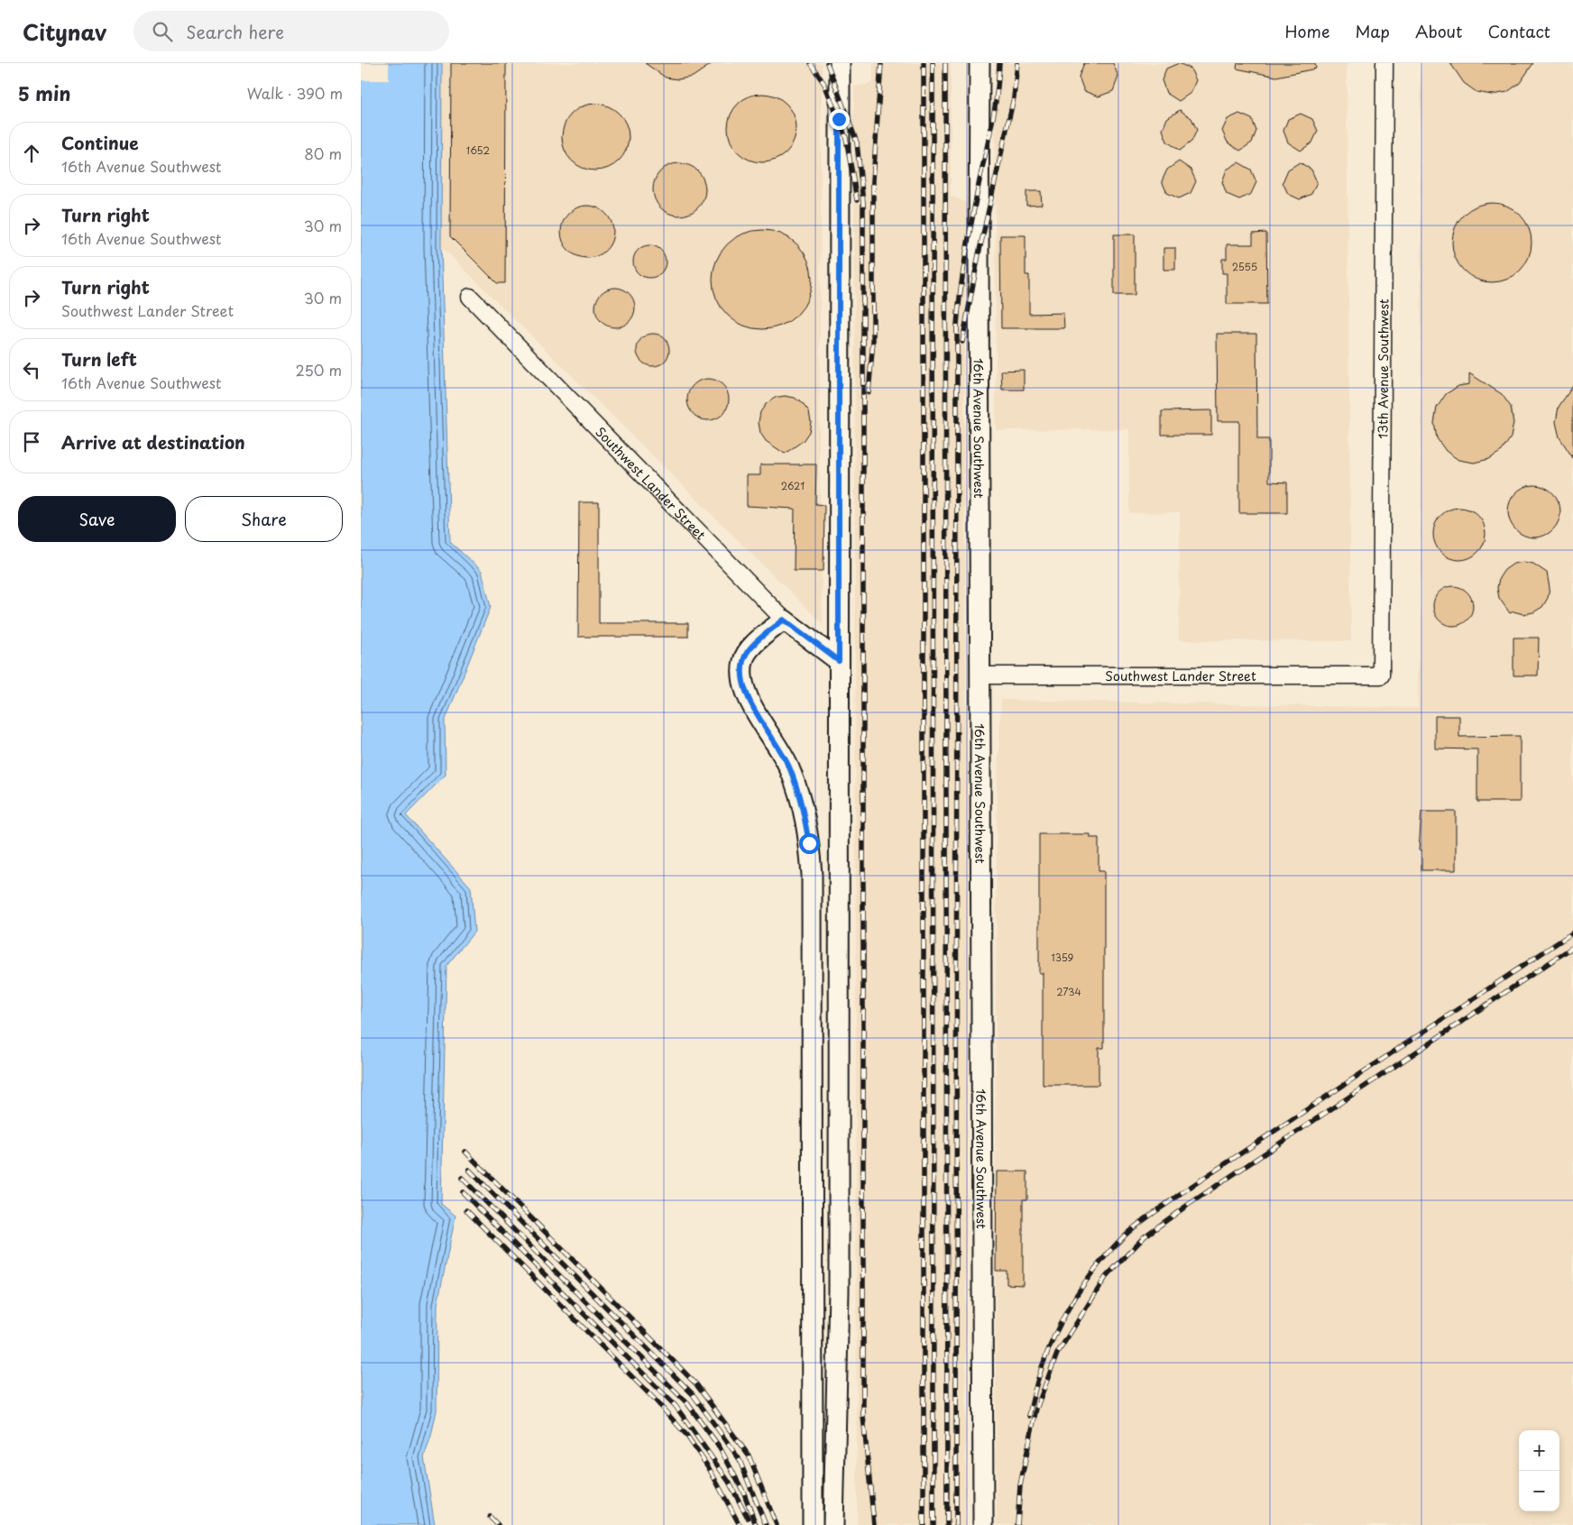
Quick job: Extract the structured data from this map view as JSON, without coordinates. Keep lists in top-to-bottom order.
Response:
{
  "streets": {
    "street": ["13th Avenue Southwest", "16th Avenue Southwest", "Southwest Lander Street"]
  },
  "crossings": [
    ["13th Avenue Southwest", "Southwest Lander Street"],
    ["16th Avenue Southwest", "Southwest Lander Street"]
  ],
  "house_numbers": [
    "1652",
    "2555",
    "2621",
    "1359",
    "2734"
  ],
  "page": {
    "header": "Citynav",
    "search": "Search here",
    "nav": [
      "Home",
      "Map",
      "About",
      "Contact"
    ],
    "heading": ["5 min", "Walk · 390 m"],
    "list": [
      ["Continue", "16th Avenue Southwest", "80 m"],
      ["Turn right", "16th Avenue Southwest", "30 m"],
      ["Turn right", "Southwest Lander Street", "30 m"],
      ["Turn left", "16th Avenue Southwest", "250 m"],
      "Arrive at destination"
    ],
    "buttons": ["Save", "Share"],
    "map_buttons": ["+", "−"]
  }
}
